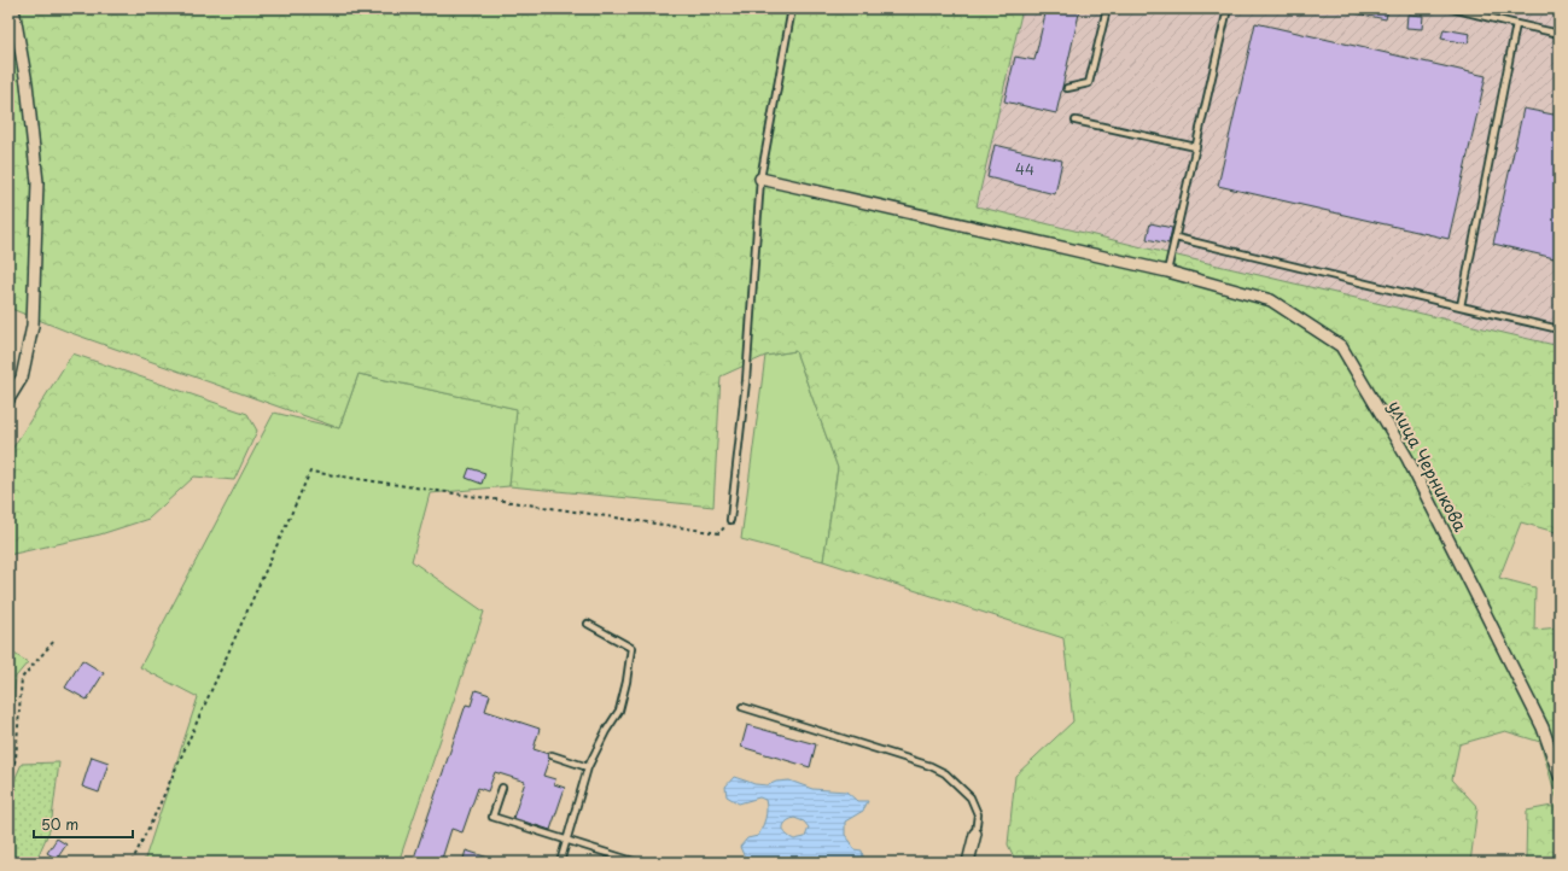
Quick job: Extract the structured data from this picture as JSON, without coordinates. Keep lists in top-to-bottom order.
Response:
{
  "streets": {
    "street": ["улица Черникова"]
  },
  "house_numbers": ["44"],
  "scale_bar": "50 m"
}
